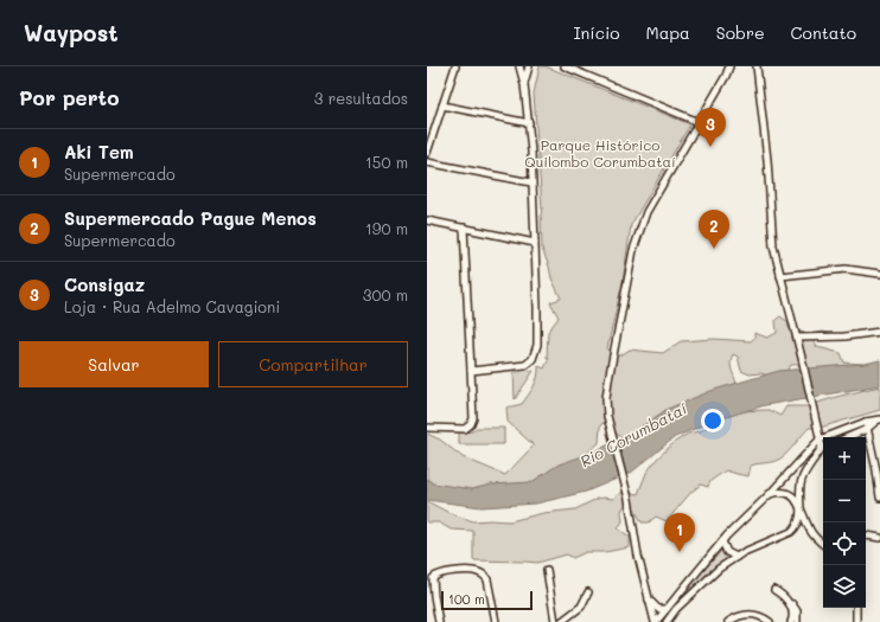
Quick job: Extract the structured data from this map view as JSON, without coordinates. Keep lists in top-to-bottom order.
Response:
{
  "water": ["Rio Corumbataí"],
  "parks": ["Parque Histórico Quilombo Corumbataí"],
  "scale_bar": "100 m",
  "page": {
    "header": "Waypost",
    "nav": [
      "Início",
      "Mapa",
      "Sobre",
      "Contato"
    ],
    "heading": ["Por perto", "3 resultados"],
    "pins": ["3", "2", "1"],
    "list": [
      {
        "mark": "1",
        "name": "Aki Tem",
        "note": "Supermercado",
        "value": "150 m"
      },
      {
        "mark": "2",
        "name": "Supermercado Pague Menos",
        "note": "Supermercado",
        "value": "190 m"
      },
      {
        "mark": "3",
        "name": "Consigaz",
        "note": "Loja · Rua Adelmo Cavagioni",
        "value": "300 m"
      }
    ],
    "buttons": ["Salvar", "Compartilhar"],
    "map_buttons": ["+", "−"],
    "scale": "100 m"
  }
}
